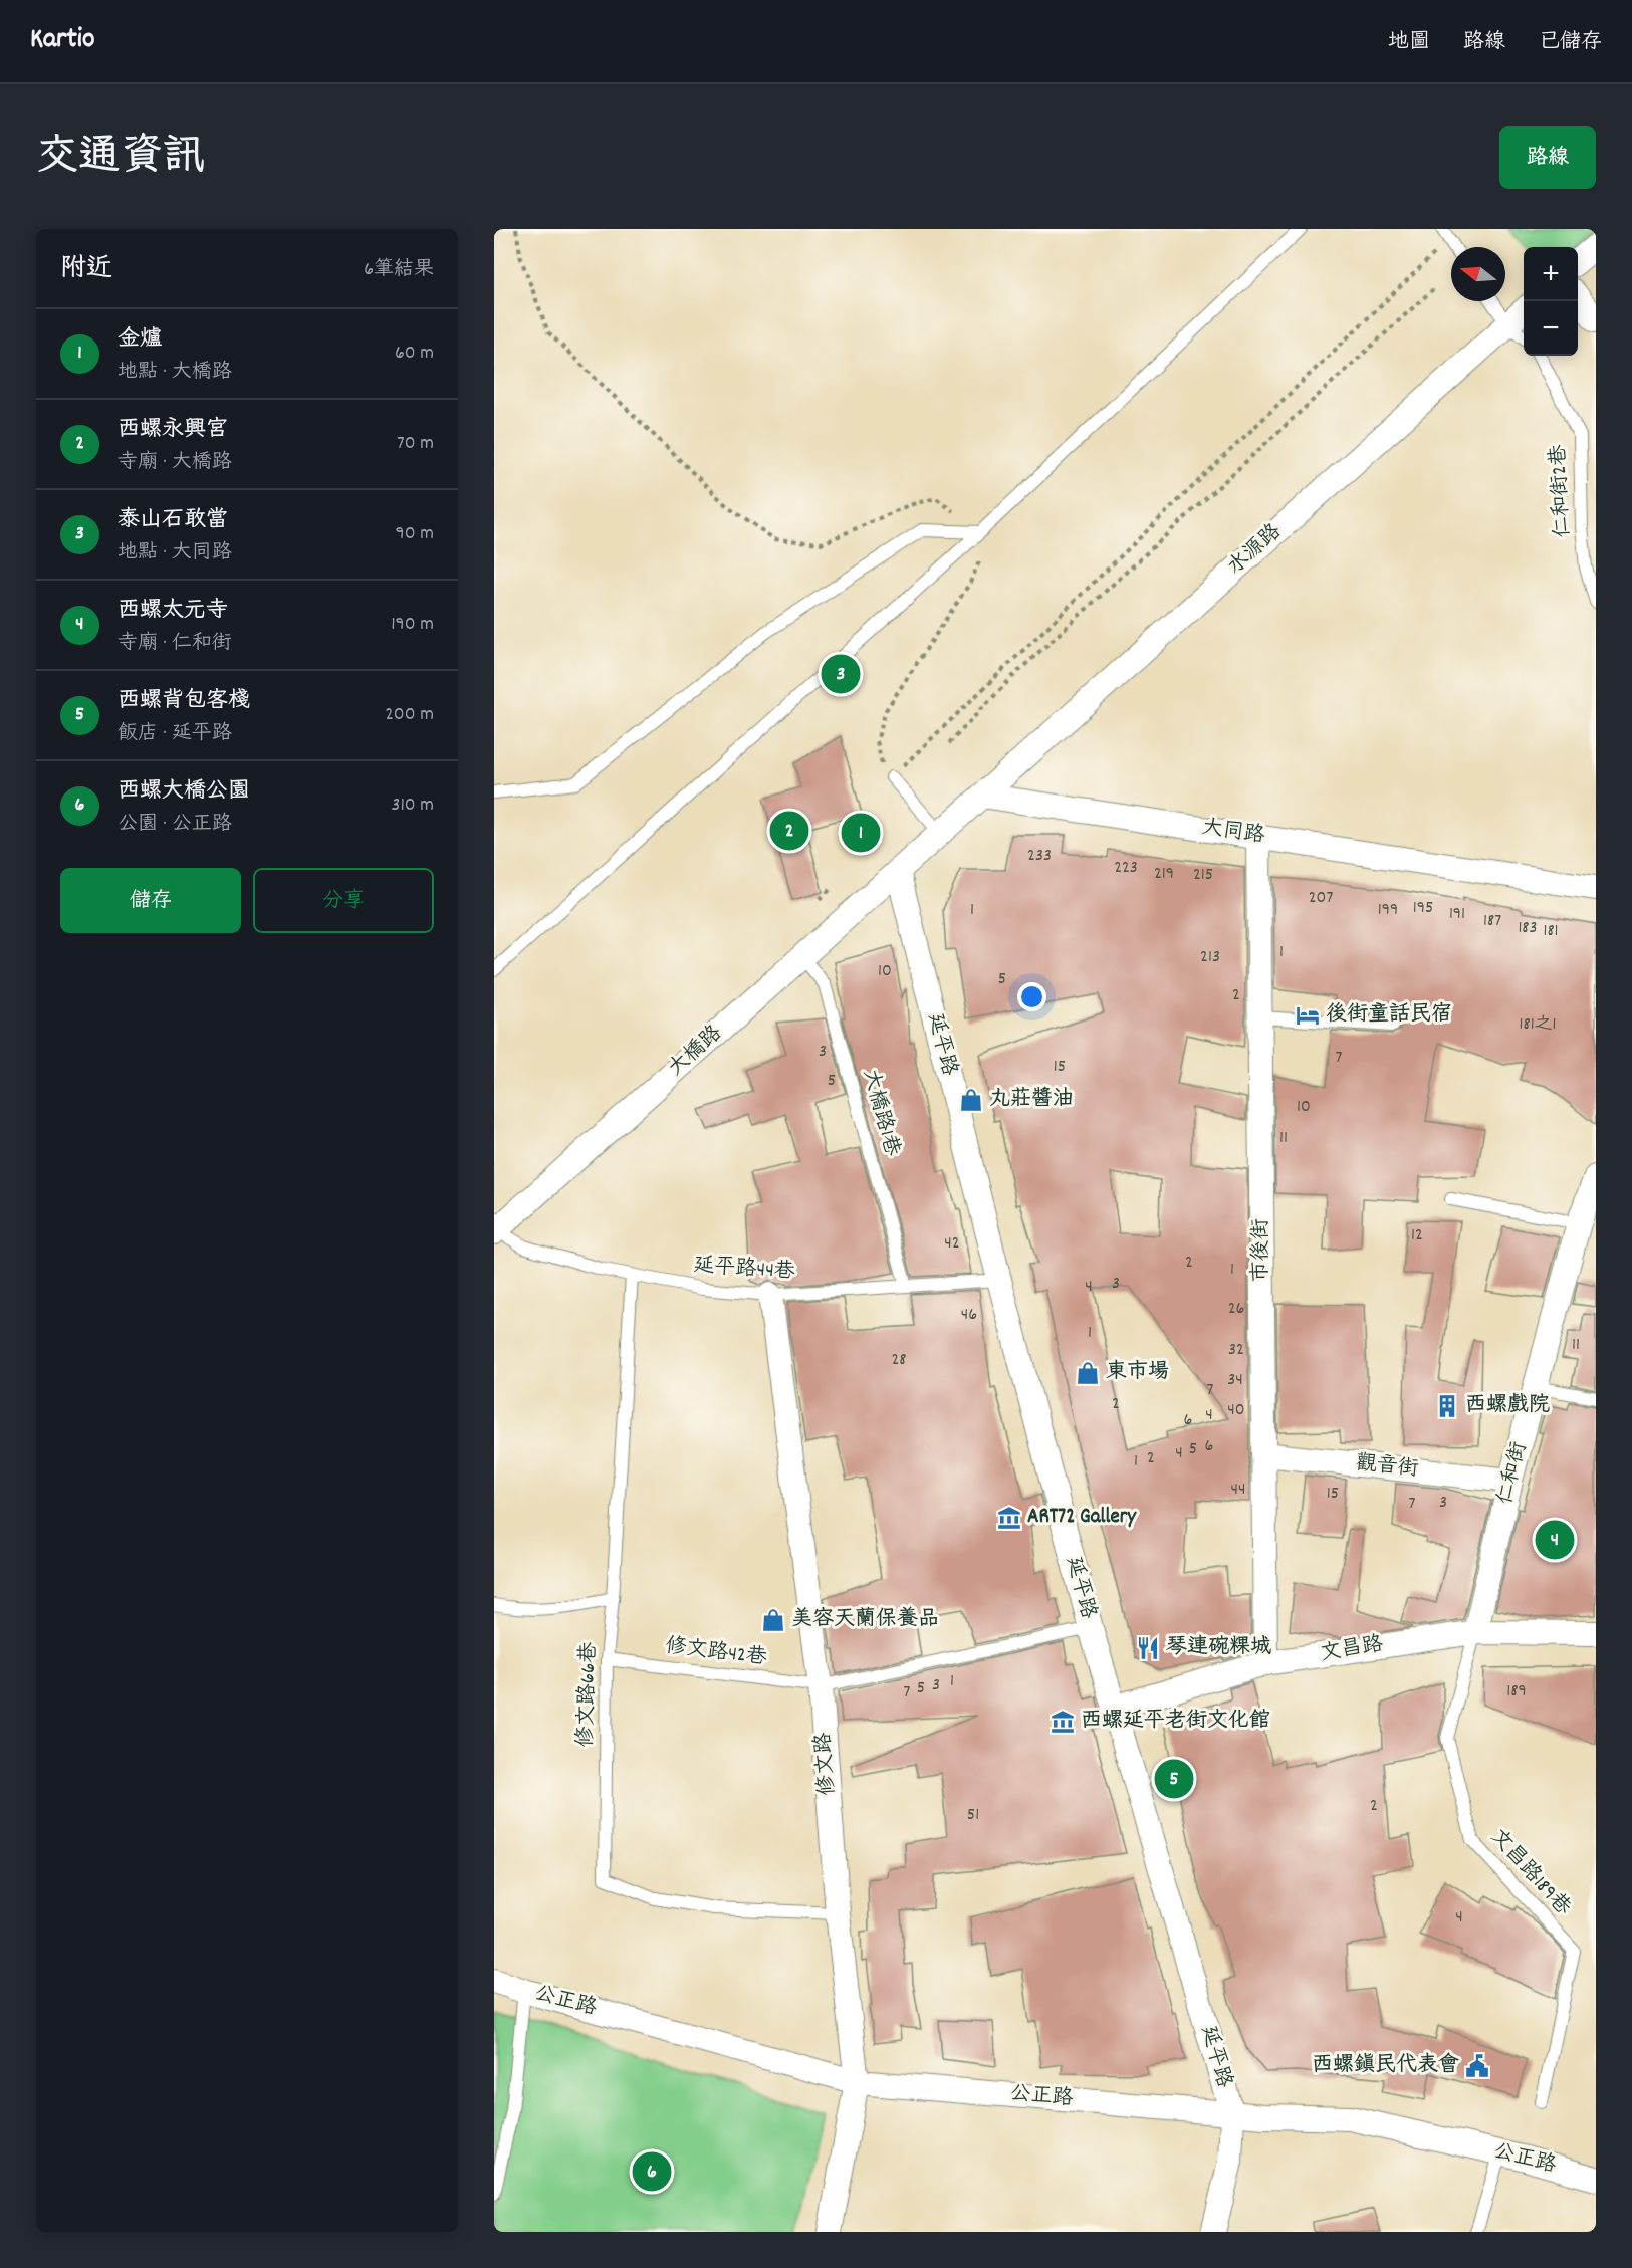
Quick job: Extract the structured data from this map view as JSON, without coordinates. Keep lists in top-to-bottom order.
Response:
{
  "streets": {
    "street": [
      "水源路",
      "大同路",
      "延平路",
      "大橋路",
      "市後街",
      "觀音街",
      "仁和街",
      "文昌路",
      "修文路",
      "公正路"
    ],
    "lane": [
      "仁和街2巷",
      "大橋路1巷",
      "延平路44巷",
      "修文路42巷",
      "修文路66巷",
      "文昌路189巷"
    ]
  },
  "crossings": [
    ["水源路", "大同路"],
    ["大同路", "市後街"],
    ["延平路", "大橋路"],
    ["延平路", "延平路44巷"],
    ["延平路", "文昌路"],
    ["延平路", "修文路42巷"],
    ["延平路", "公正路"],
    ["大橋路", "大橋路1巷"],
    ["大橋路", "延平路44巷"],
    ["大橋路1巷", "延平路44巷"],
    ["市後街", "觀音街"],
    ["市後街", "文昌路"],
    ["延平路44巷", "修文路66巷"],
    ["延平路44巷", "修文路"],
    ["觀音街", "仁和街"],
    ["仁和街", "文昌路"],
    ["仁和街", "文昌路189巷"],
    ["文昌路", "文昌路189巷"],
    ["修文路42巷", "修文路66巷"],
    ["修文路42巷", "修文路"],
    ["修文路66巷", "修文路"],
    ["修文路", "公正路"]
  ],
  "places": {
    "hotel": ["後街童話民宿"],
    "shop": ["丸莊醬油", "東市場", "美容天蘭保養品"],
    "building": ["西螺戲院"],
    "museum": ["ART72 Gallery", "西螺延平老街文化館"],
    "restaurant": ["琴連碗粿城"],
    "public building": ["西螺鎮民代表會"]
  },
  "house_numbers": [
    "233",
    "223",
    "219",
    "215",
    "207",
    "195",
    "1",
    "199",
    "191",
    "187",
    "183",
    "181",
    "1",
    "213",
    "10",
    "5",
    "2",
    "181之1",
    "3",
    "7",
    "15",
    "5",
    "10",
    "11",
    "12",
    "42",
    "2",
    "1",
    "3",
    "4",
    "26",
    "46",
    "1",
    "11",
    "32",
    "28",
    "34",
    "7",
    "2",
    "40",
    "4",
    "6",
    "6",
    "5",
    "4",
    "2",
    "1",
    "44",
    "15",
    "3",
    "7",
    "1",
    "3",
    "5",
    "189",
    "7",
    "2",
    "51",
    "4"
  ],
  "north": "left",
  "page": {
    "header": "Kartio",
    "nav": ["地圖", "路線", "已儲存"],
    "title": "交通資訊",
    "buttons": [
      "路線",
      ["儲存", "分享"]
    ],
    "heading": ["附近", "6筆結果"],
    "map_buttons": ["+", "−"],
    "list": [
      {
        "mark": "1",
        "name": "金爐",
        "note": "地點 · 大橋路",
        "value": "60 m"
      },
      {
        "mark": "2",
        "name": "西螺永興宮",
        "note": "寺廟 · 大橋路",
        "value": "70 m"
      },
      {
        "mark": "3",
        "name": "泰山石敢當",
        "note": "地點 · 大同路",
        "value": "90 m"
      },
      {
        "mark": "4",
        "name": "西螺太元寺",
        "note": "寺廟 · 仁和街",
        "value": "190 m"
      },
      {
        "mark": "5",
        "name": "西螺背包客棧",
        "note": "飯店 · 延平路",
        "value": "200 m"
      },
      {
        "mark": "6",
        "name": "西螺大橋公園",
        "note": "公園 · 公正路",
        "value": "310 m"
      }
    ],
    "pins": [
      "3",
      "2",
      "1",
      "4",
      "5",
      "6"
    ]
  }
}
